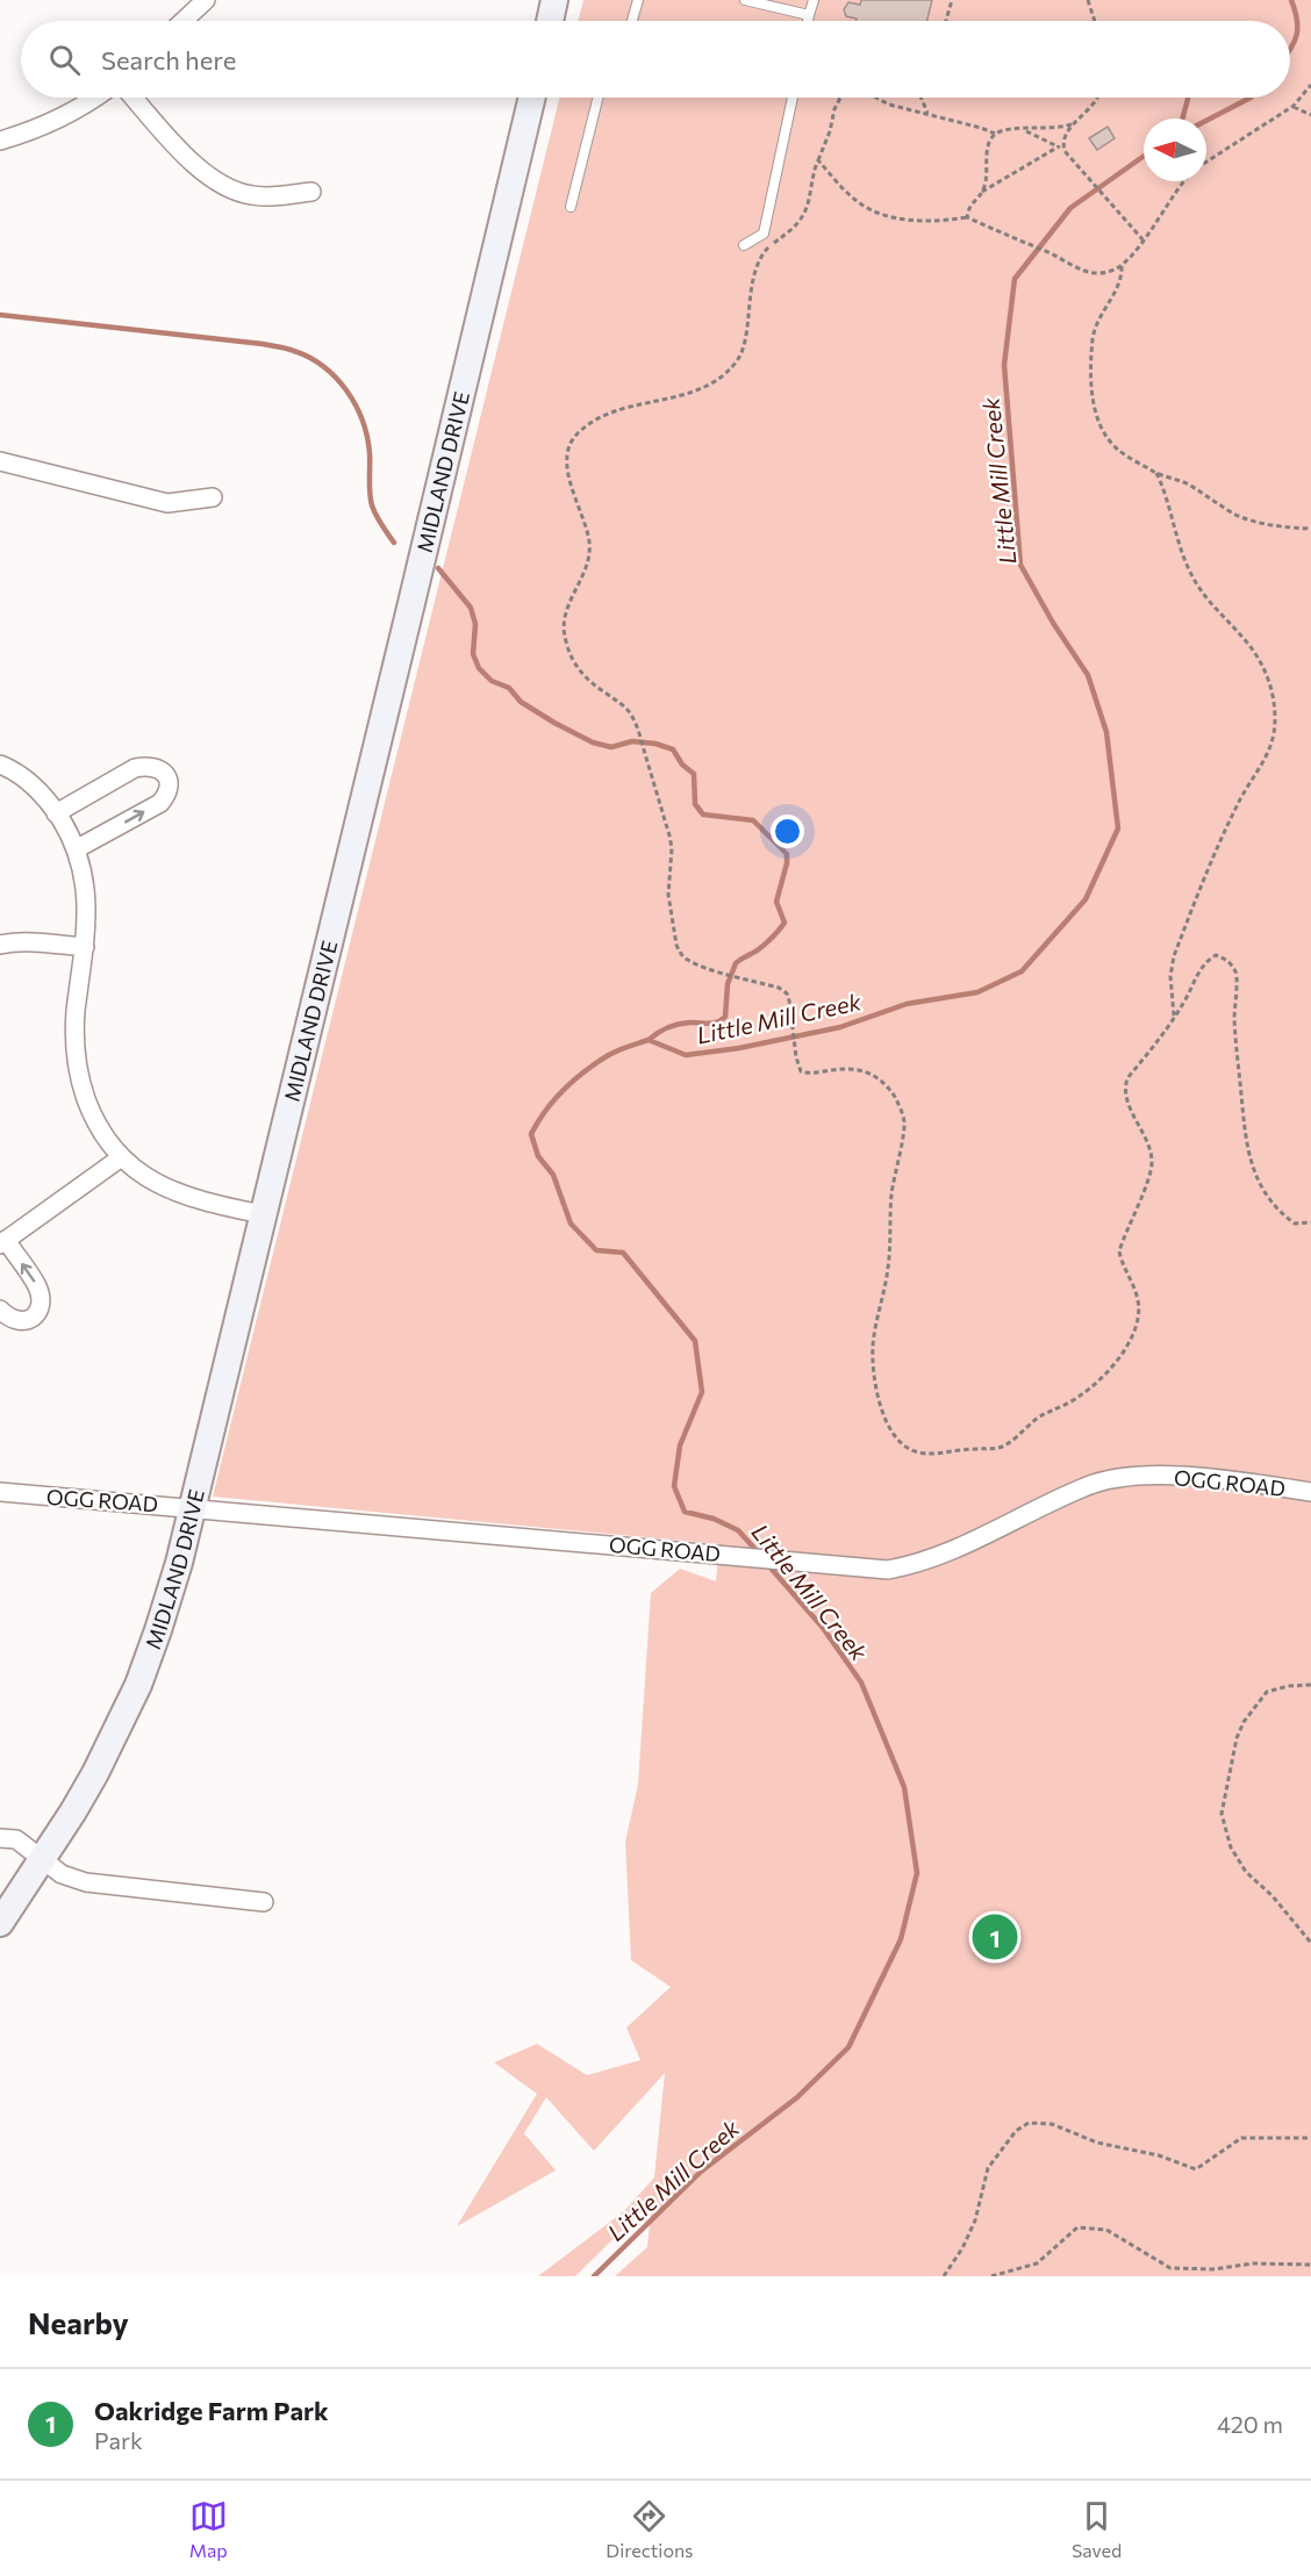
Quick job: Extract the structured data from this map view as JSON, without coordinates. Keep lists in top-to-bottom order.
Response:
{
  "streets": {
    "main road": ["MIDLAND DRIVE"],
    "street": ["OGG ROAD"]
  },
  "crossings": [
    ["MIDLAND DRIVE", "OGG ROAD"]
  ],
  "water": ["Little Mill Creek"],
  "north": "left",
  "page": {
    "search": "Search here",
    "pins": "1",
    "heading": "Nearby",
    "list": [
      {
        "mark": "1",
        "name": "Oakridge Farm Park",
        "note": "Park",
        "value": "420 m"
      }
    ],
    "nav": ["Map", "Directions", "Saved"]
  }
}
